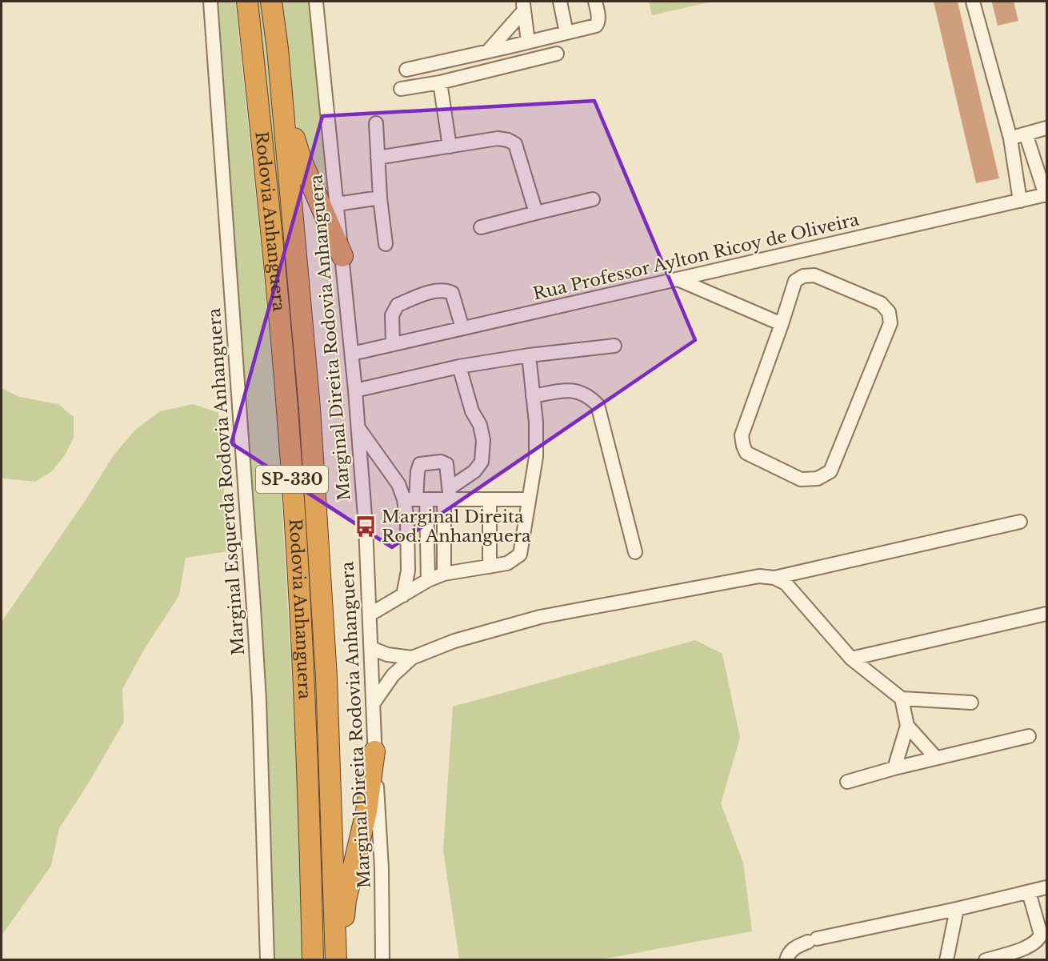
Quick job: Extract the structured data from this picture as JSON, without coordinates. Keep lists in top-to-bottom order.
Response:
{
  "streets": {
    "highway": ["Rodovia Anhanguera", "SP-330"],
    "street": ["Rua Professor Aylton Ricoy de Oliveira", "Marginal Direita Rodovia Anhanguera", "Marginal Esquerda Rodovia Anhanguera"]
  },
  "crossings": [
    ["Rua Professor Aylton Ricoy de Oliveira", "Marginal Direita Rodovia Anhanguera"]
  ],
  "places": {
    "bus stop": ["Marginal Direita Rod. Anhanguera"]
  }
}
